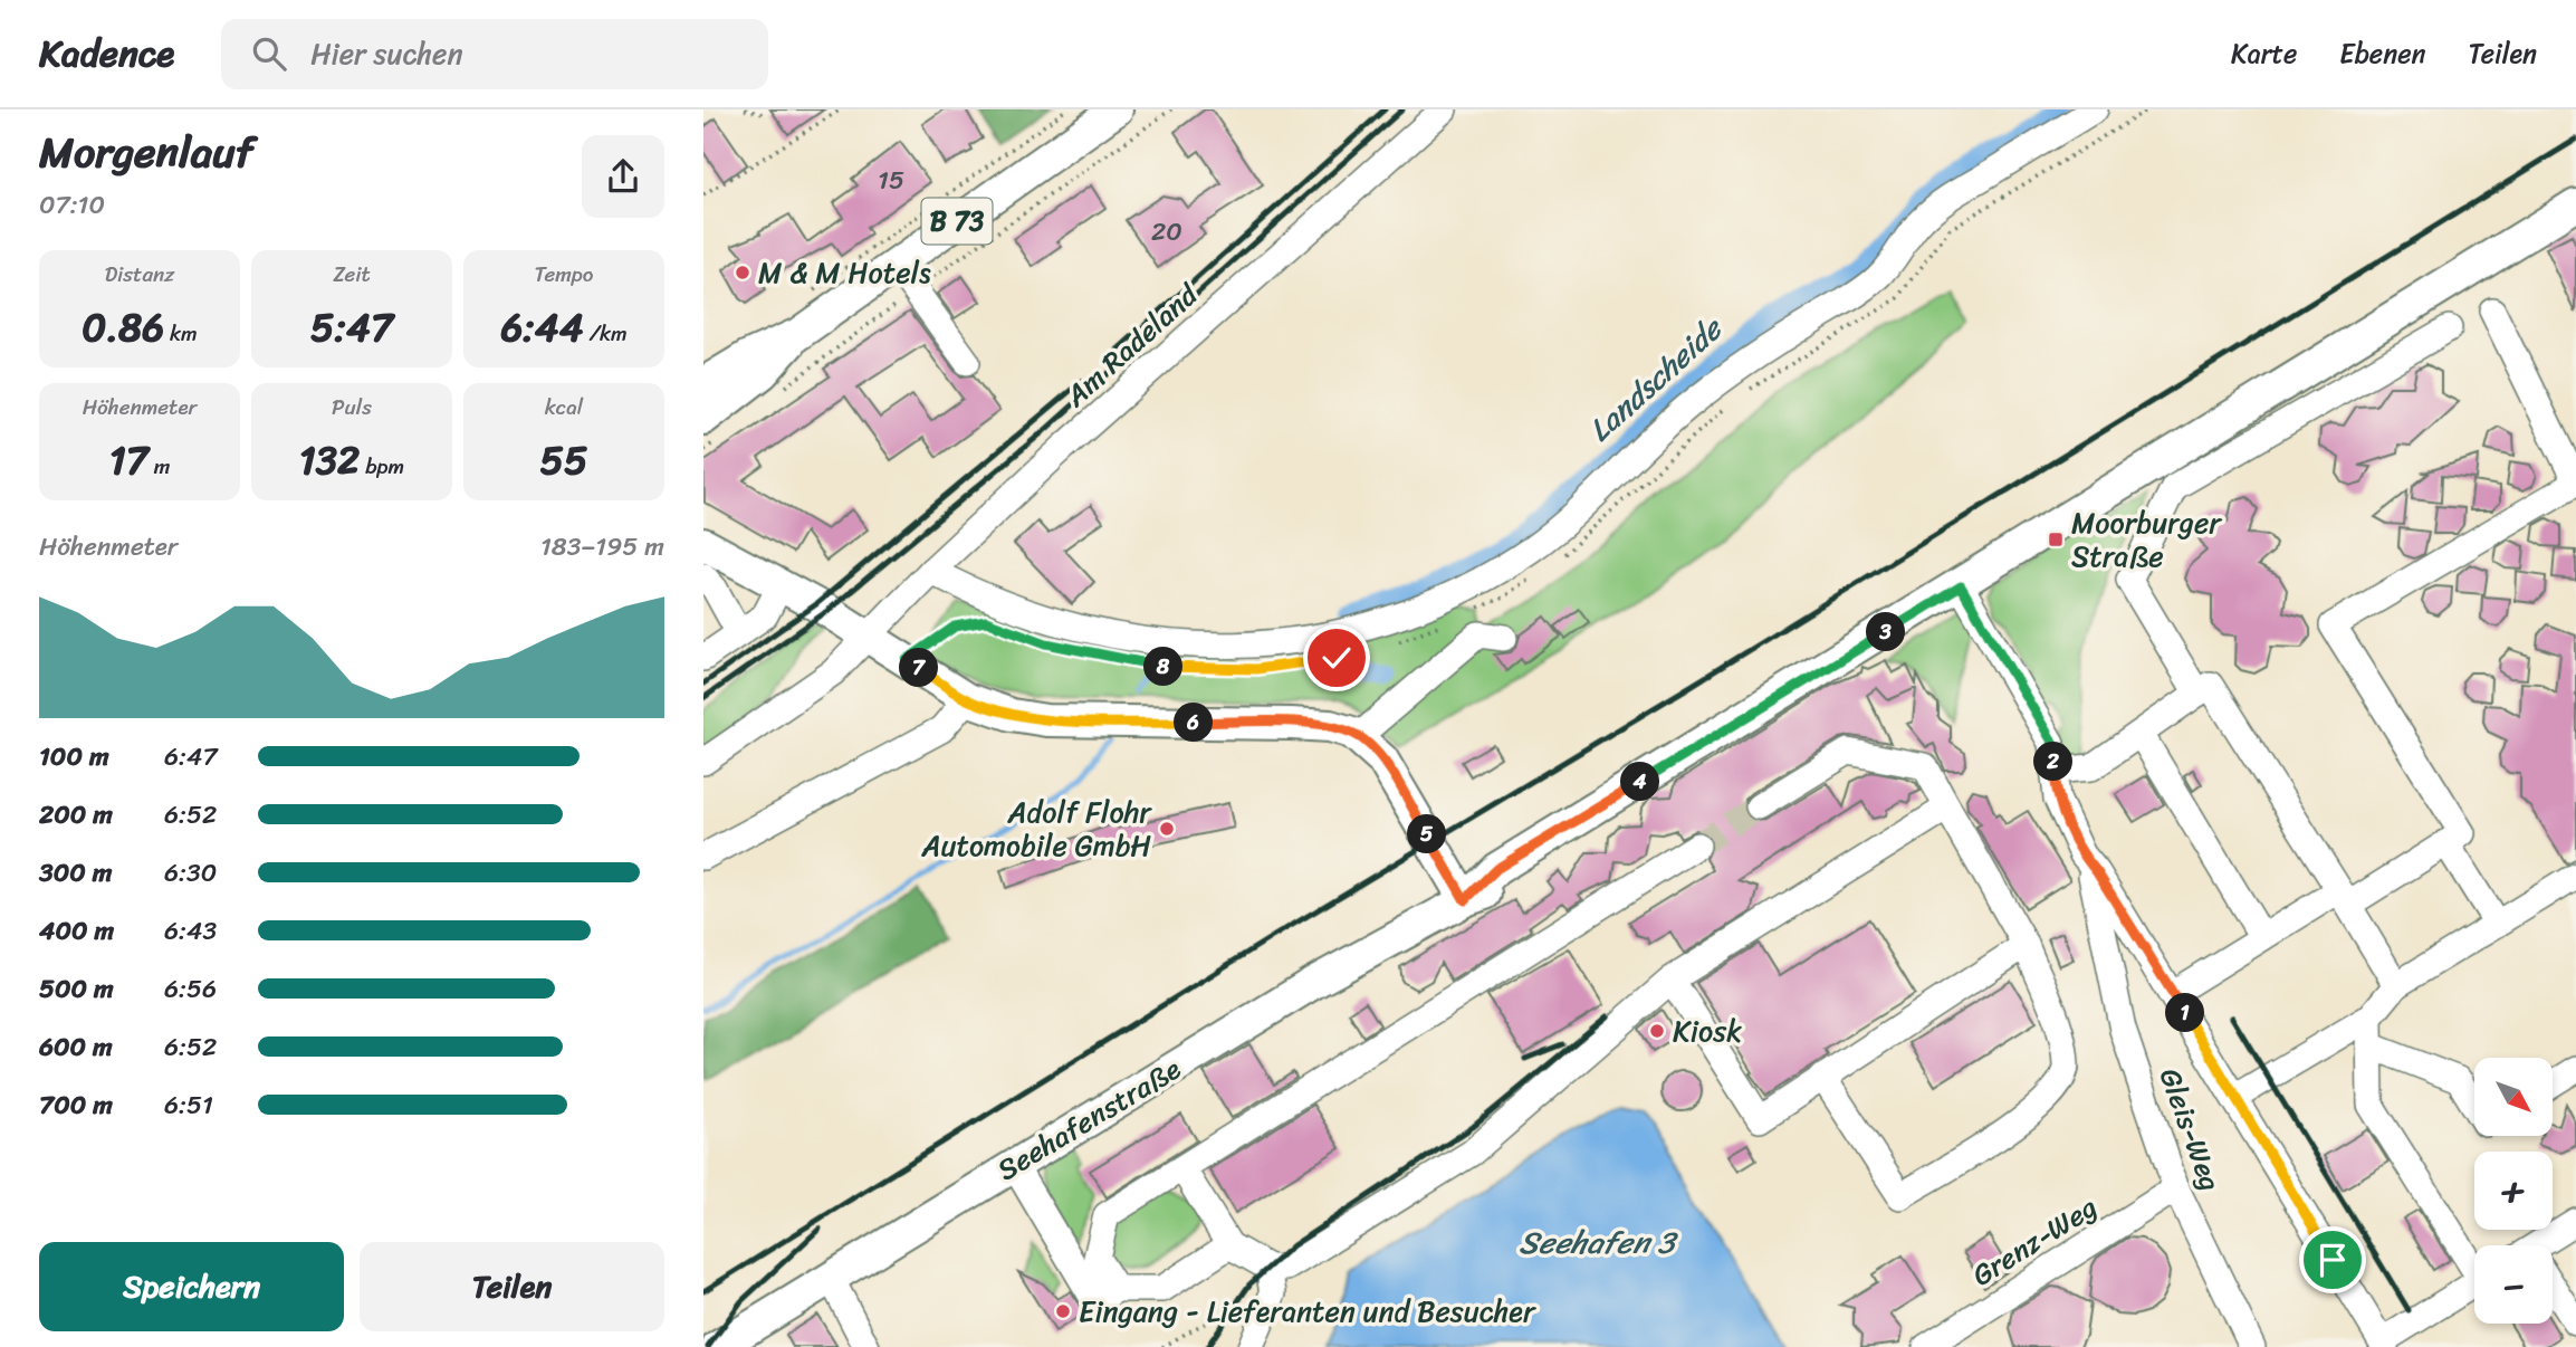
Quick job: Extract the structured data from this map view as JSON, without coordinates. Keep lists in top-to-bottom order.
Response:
{
  "streets": {
    "main road": ["B 73", "Seehafenstraße"],
    "street": ["Am Radeland", "Gleis-Weg", "Grenz-Weg"]
  },
  "crossings": [
    ["Gleis-Weg", "Grenz-Weg"]
  ],
  "water": ["Landscheide", "Seehafen 3"],
  "places": {
    "other": [
      "M & M Hotels",
      "Adolf Flohr Automobile GmbH",
      "Kiosk",
      "Eingang - Lieferanten und Besucher"
    ],
    "transit": ["Moorburger Straße"]
  },
  "house_numbers": ["15", "20"],
  "north": "bottom right",
  "page": {
    "header": "Kadence",
    "search": "Hier suchen",
    "nav": ["Karte", "Ebenen", "Teilen"],
    "heading": ["Morgenlauf", "07:10"],
    "stats": [
      ["Distanz", "0.86 km"],
      ["Zeit", "5:47"],
      ["Tempo", "6:44 /km"],
      ["Höhenmeter", "17 m"],
      ["Puls", "132 bpm"],
      ["kcal", "55"]
    ],
    "chart": ["Höhenmeter", "183–195 m"],
    "pins": [
      "3",
      "8",
      "7",
      "6",
      "2",
      "4",
      "5",
      "1"
    ],
    "list": [
      {
        "name": "100 m",
        "note": "6:47"
      },
      {
        "name": "200 m",
        "note": "6:52"
      },
      {
        "name": "300 m",
        "note": "6:30"
      },
      {
        "name": "400 m",
        "note": "6:43"
      },
      {
        "name": "500 m",
        "note": "6:56"
      },
      {
        "name": "600 m",
        "note": "6:52"
      },
      {
        "name": "700 m",
        "note": "6:51"
      }
    ],
    "map_buttons": ["+", "−"],
    "buttons": ["Speichern", "Teilen"]
  }
}
